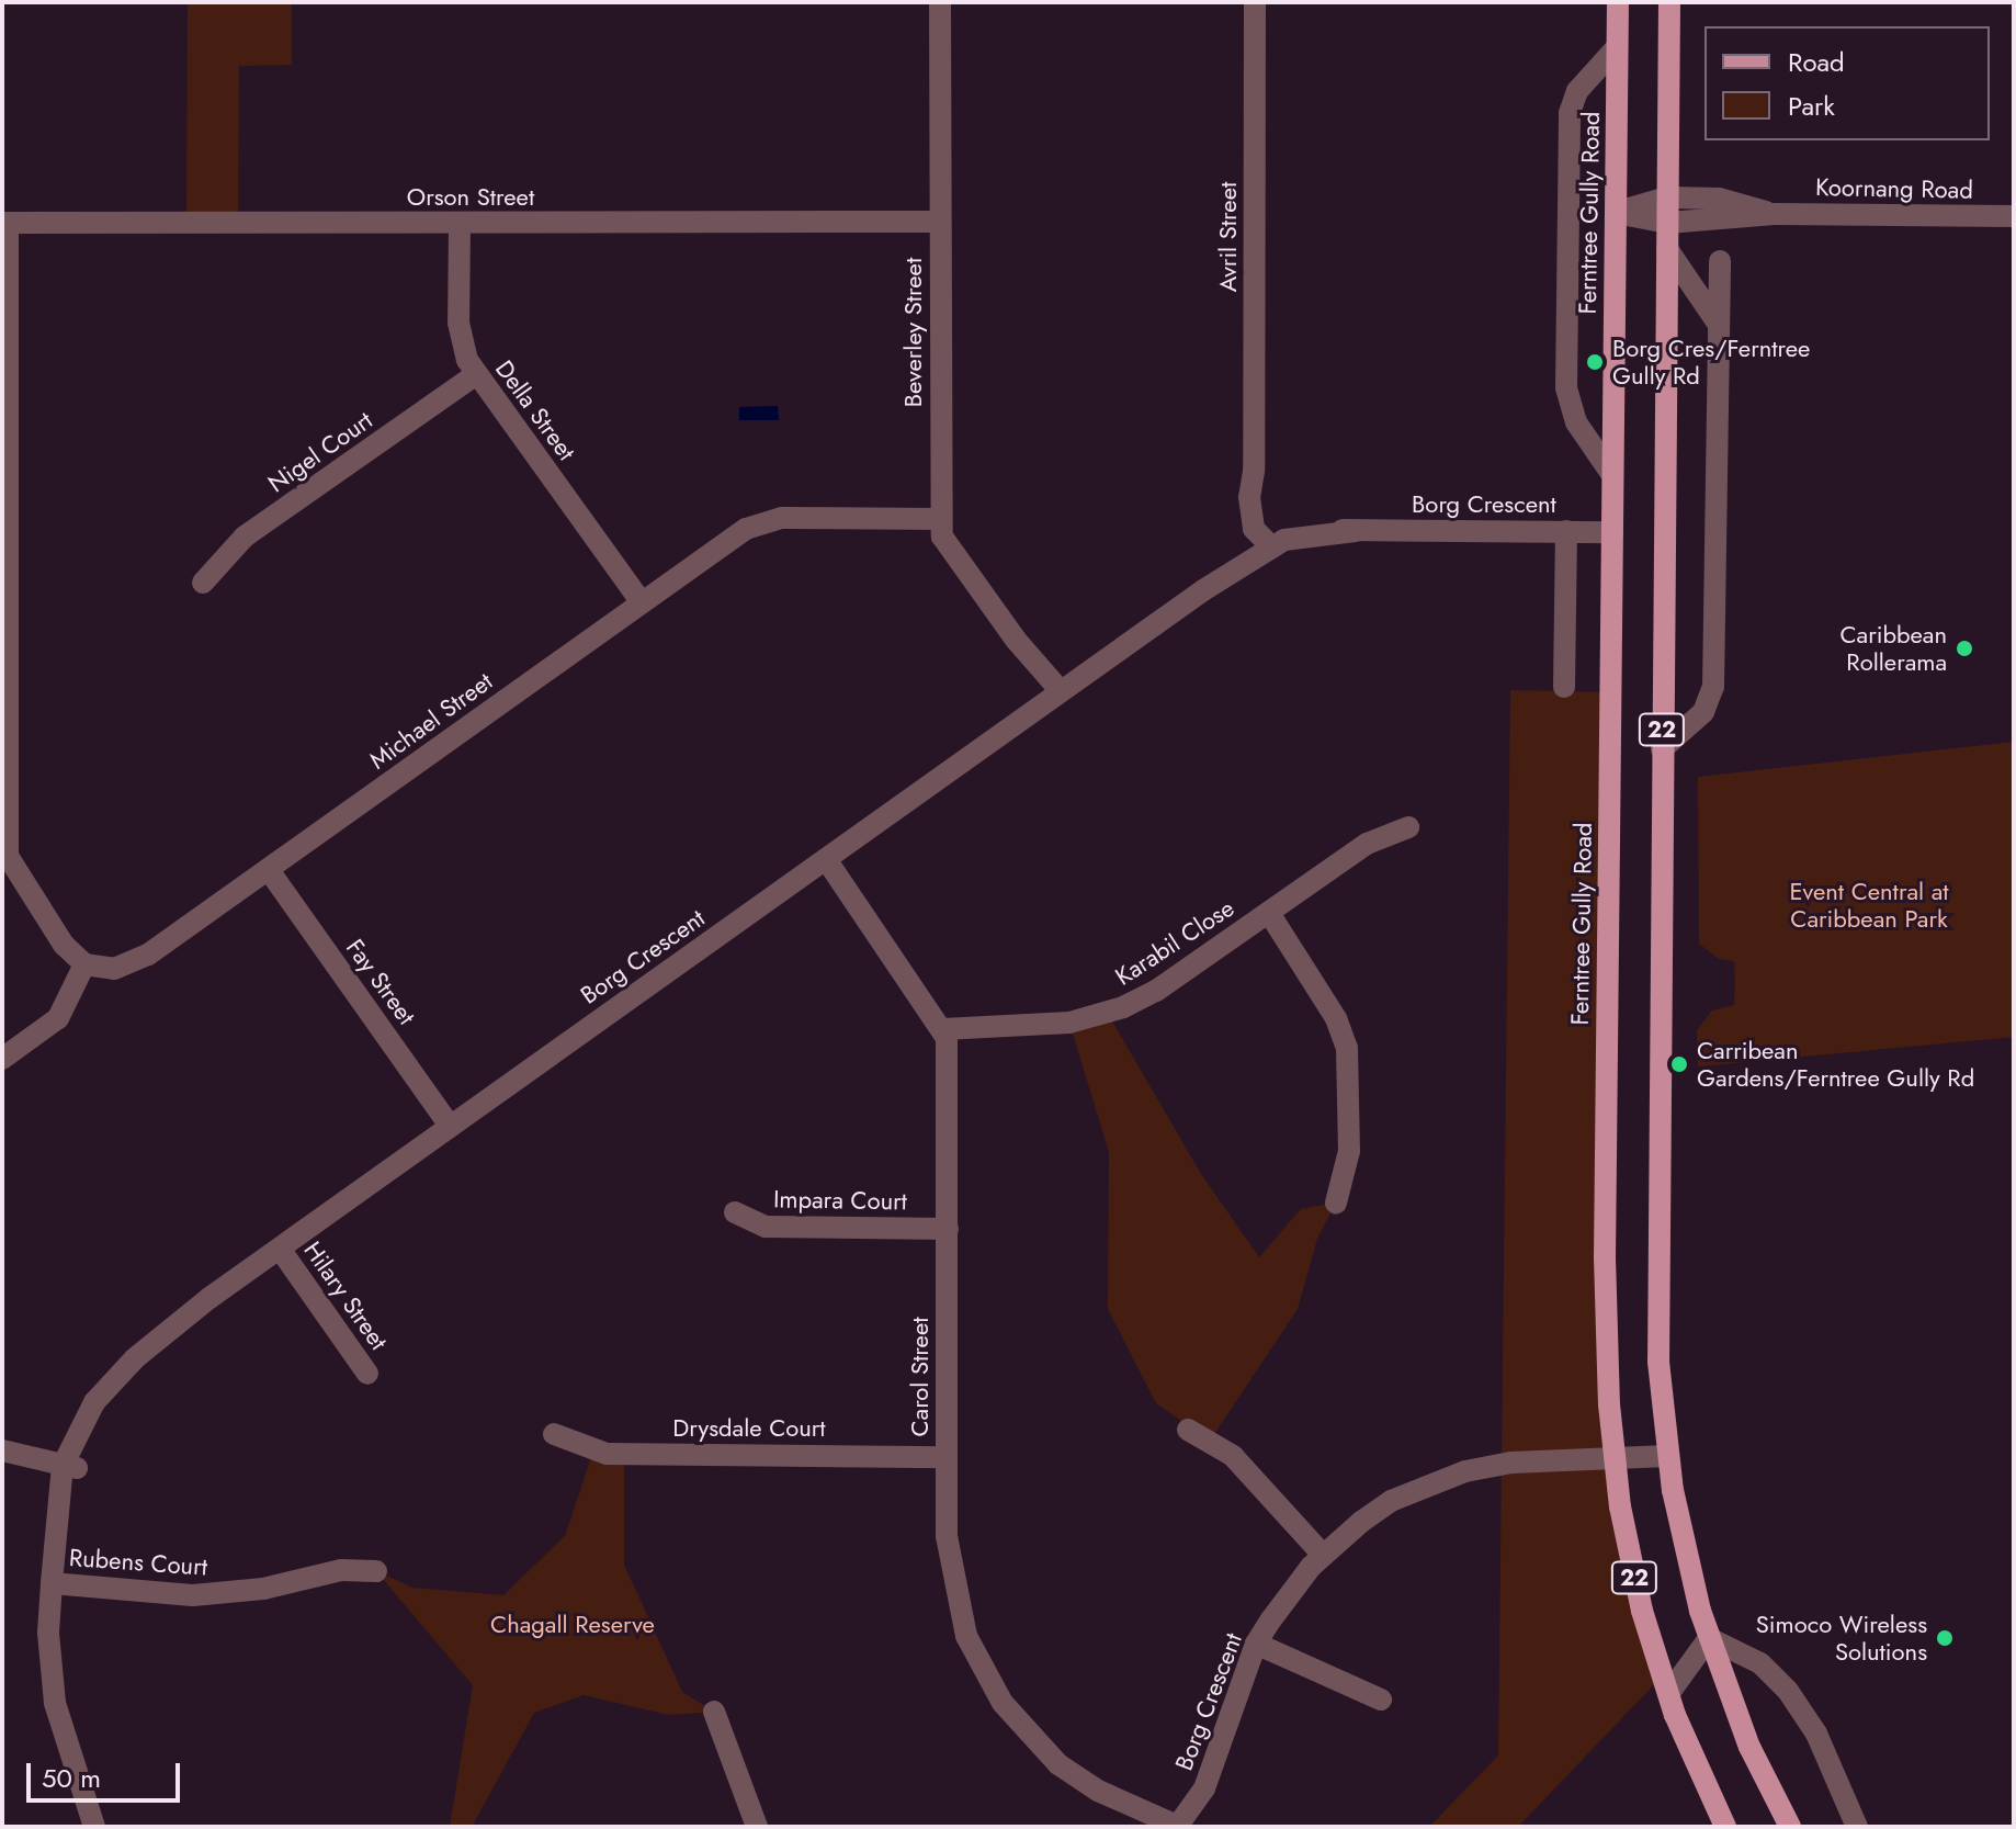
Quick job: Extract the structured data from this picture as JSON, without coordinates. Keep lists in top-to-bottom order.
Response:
{
  "streets": {
    "main road": ["Ferntree Gully Road", "22"],
    "street": [
      "Koornang Road",
      "Orson Street",
      "Avril Street",
      "Beverley Street",
      "Della Street",
      "Nigel Court",
      "Borg Crescent",
      "Michael Street",
      "Karabil Close",
      "Fay Street",
      "Impara Court",
      "Hilary Street",
      "Carol Street",
      "Drysdale Court",
      "Rubens Court"
    ]
  },
  "crossings": [
    ["Koornang Road", "Ferntree Gully Road"],
    ["Koornang Road", "22"],
    ["Orson Street", "Beverley Street"],
    ["Orson Street", "Della Street"],
    ["Ferntree Gully Road", "Borg Crescent"],
    ["Avril Street", "Borg Crescent"],
    ["Beverley Street", "Borg Crescent"],
    ["Beverley Street", "Michael Street"],
    ["Della Street", "Nigel Court"],
    ["Della Street", "Michael Street"],
    ["Borg Crescent", "22"],
    ["Borg Crescent", "Fay Street"],
    ["Borg Crescent", "Hilary Street"],
    ["Borg Crescent", "Carol Street"],
    ["Borg Crescent", "Rubens Court"],
    ["Michael Street", "Fay Street"],
    ["Karabil Close", "Carol Street"],
    ["Impara Court", "Carol Street"],
    ["Carol Street", "Drysdale Court"]
  ],
  "parks": ["Event Central at Caribbean Park", "Chagall Reserve"],
  "places": [
    "Borg Cres/Ferntree Gully Rd",
    "Caribbean Rollerama",
    "Carribean Gardens/Ferntree Gully Rd",
    "Simoco Wireless Solutions"
  ],
  "legend": ["Road", "Park"],
  "scale_bar": "50 m"
}
